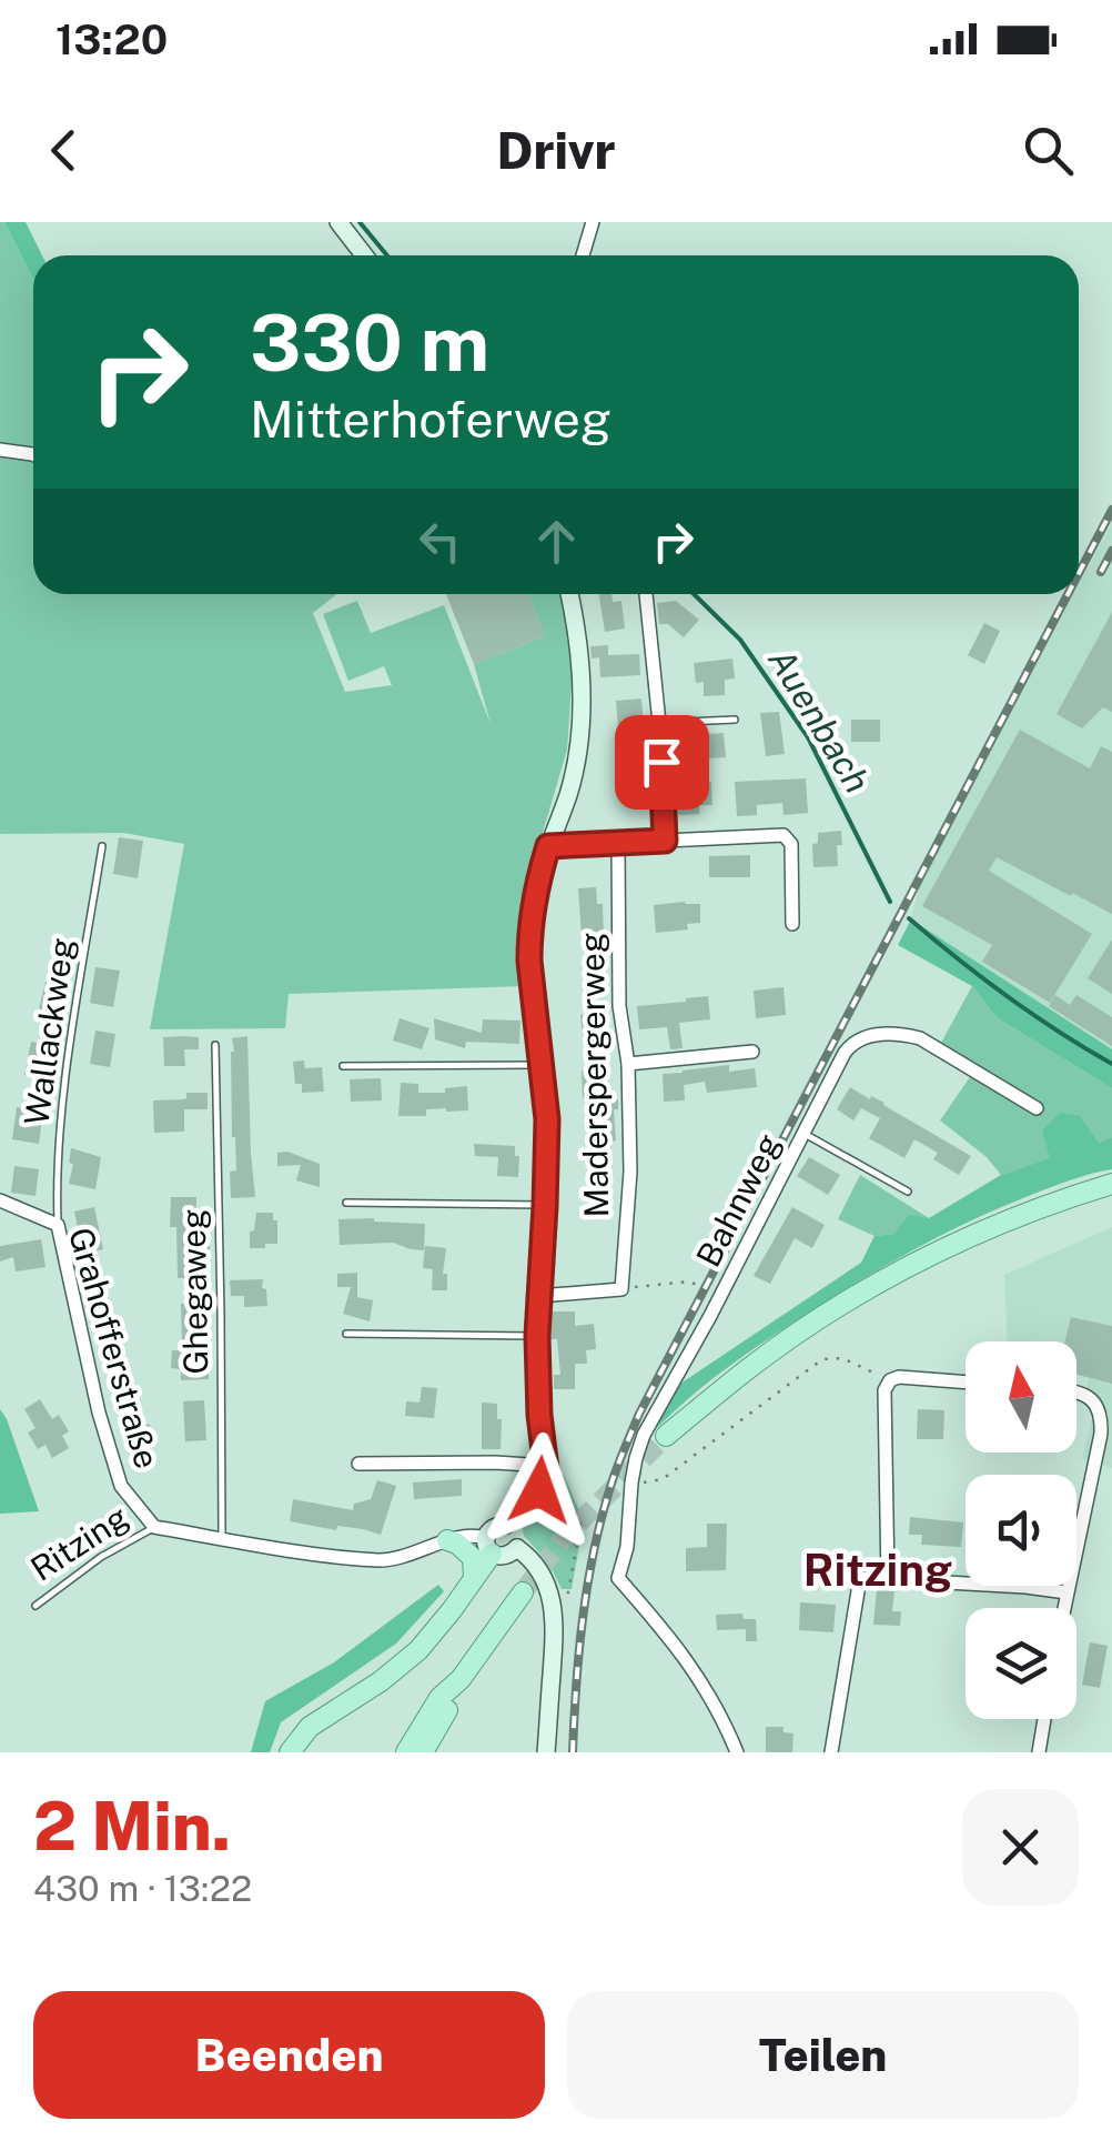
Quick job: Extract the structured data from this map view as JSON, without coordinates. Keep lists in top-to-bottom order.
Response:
{
  "streets": {
    "street": ["Maderspergerweg", "Bahnweg", "Grahofferstraße"],
    "lane": ["Wallackweg", "Ghegaweg", "Ritzing"]
  },
  "crossings": [
    ["Wallackweg", "Grahofferstraße"],
    ["Grahofferstraße", "Ritzing"]
  ],
  "districts": ["Ritzing"],
  "water": ["Auenbach"],
  "north": "top",
  "page": {
    "status": "13:20",
    "header": "Drivr",
    "turn": ["330 m", "Mitterhoferweg"],
    "heading": ["2 Min.", "430 m · 13:22"],
    "buttons": ["Beenden", "Teilen"]
  }
}
